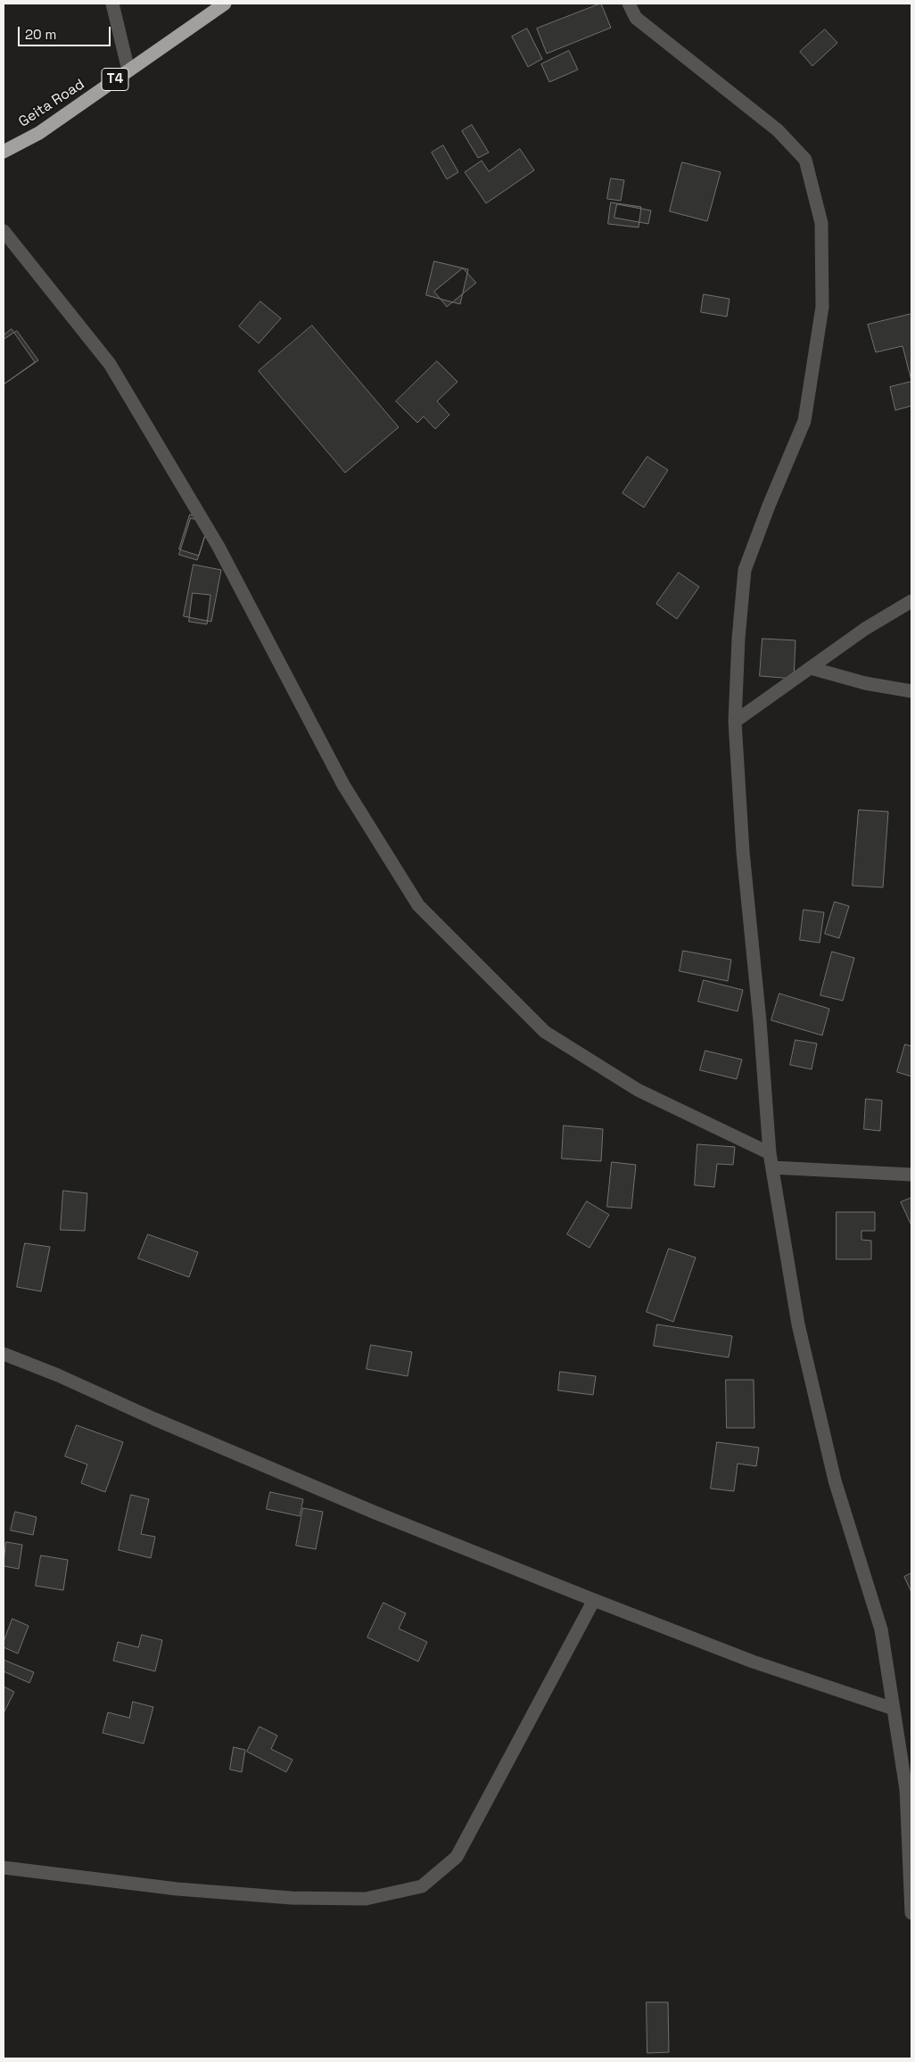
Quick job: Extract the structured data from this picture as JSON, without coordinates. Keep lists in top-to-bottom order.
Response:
{
  "streets": {
    "highway": ["T4", "Geita Road"]
  },
  "scale_bar": "20 m"
}
